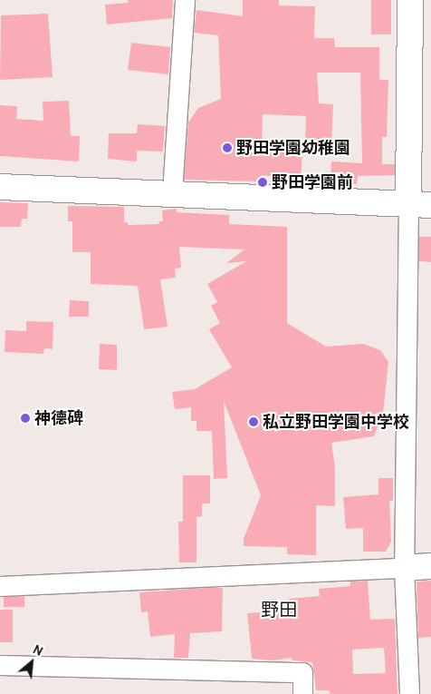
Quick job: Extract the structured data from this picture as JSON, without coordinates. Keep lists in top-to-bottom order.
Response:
{
  "districts": ["野田"],
  "places": [
    "野田学園幼稚園",
    "野田学園前",
    "神德碑",
    "私立野田学園中学校"
  ],
  "north": "top right"
}
